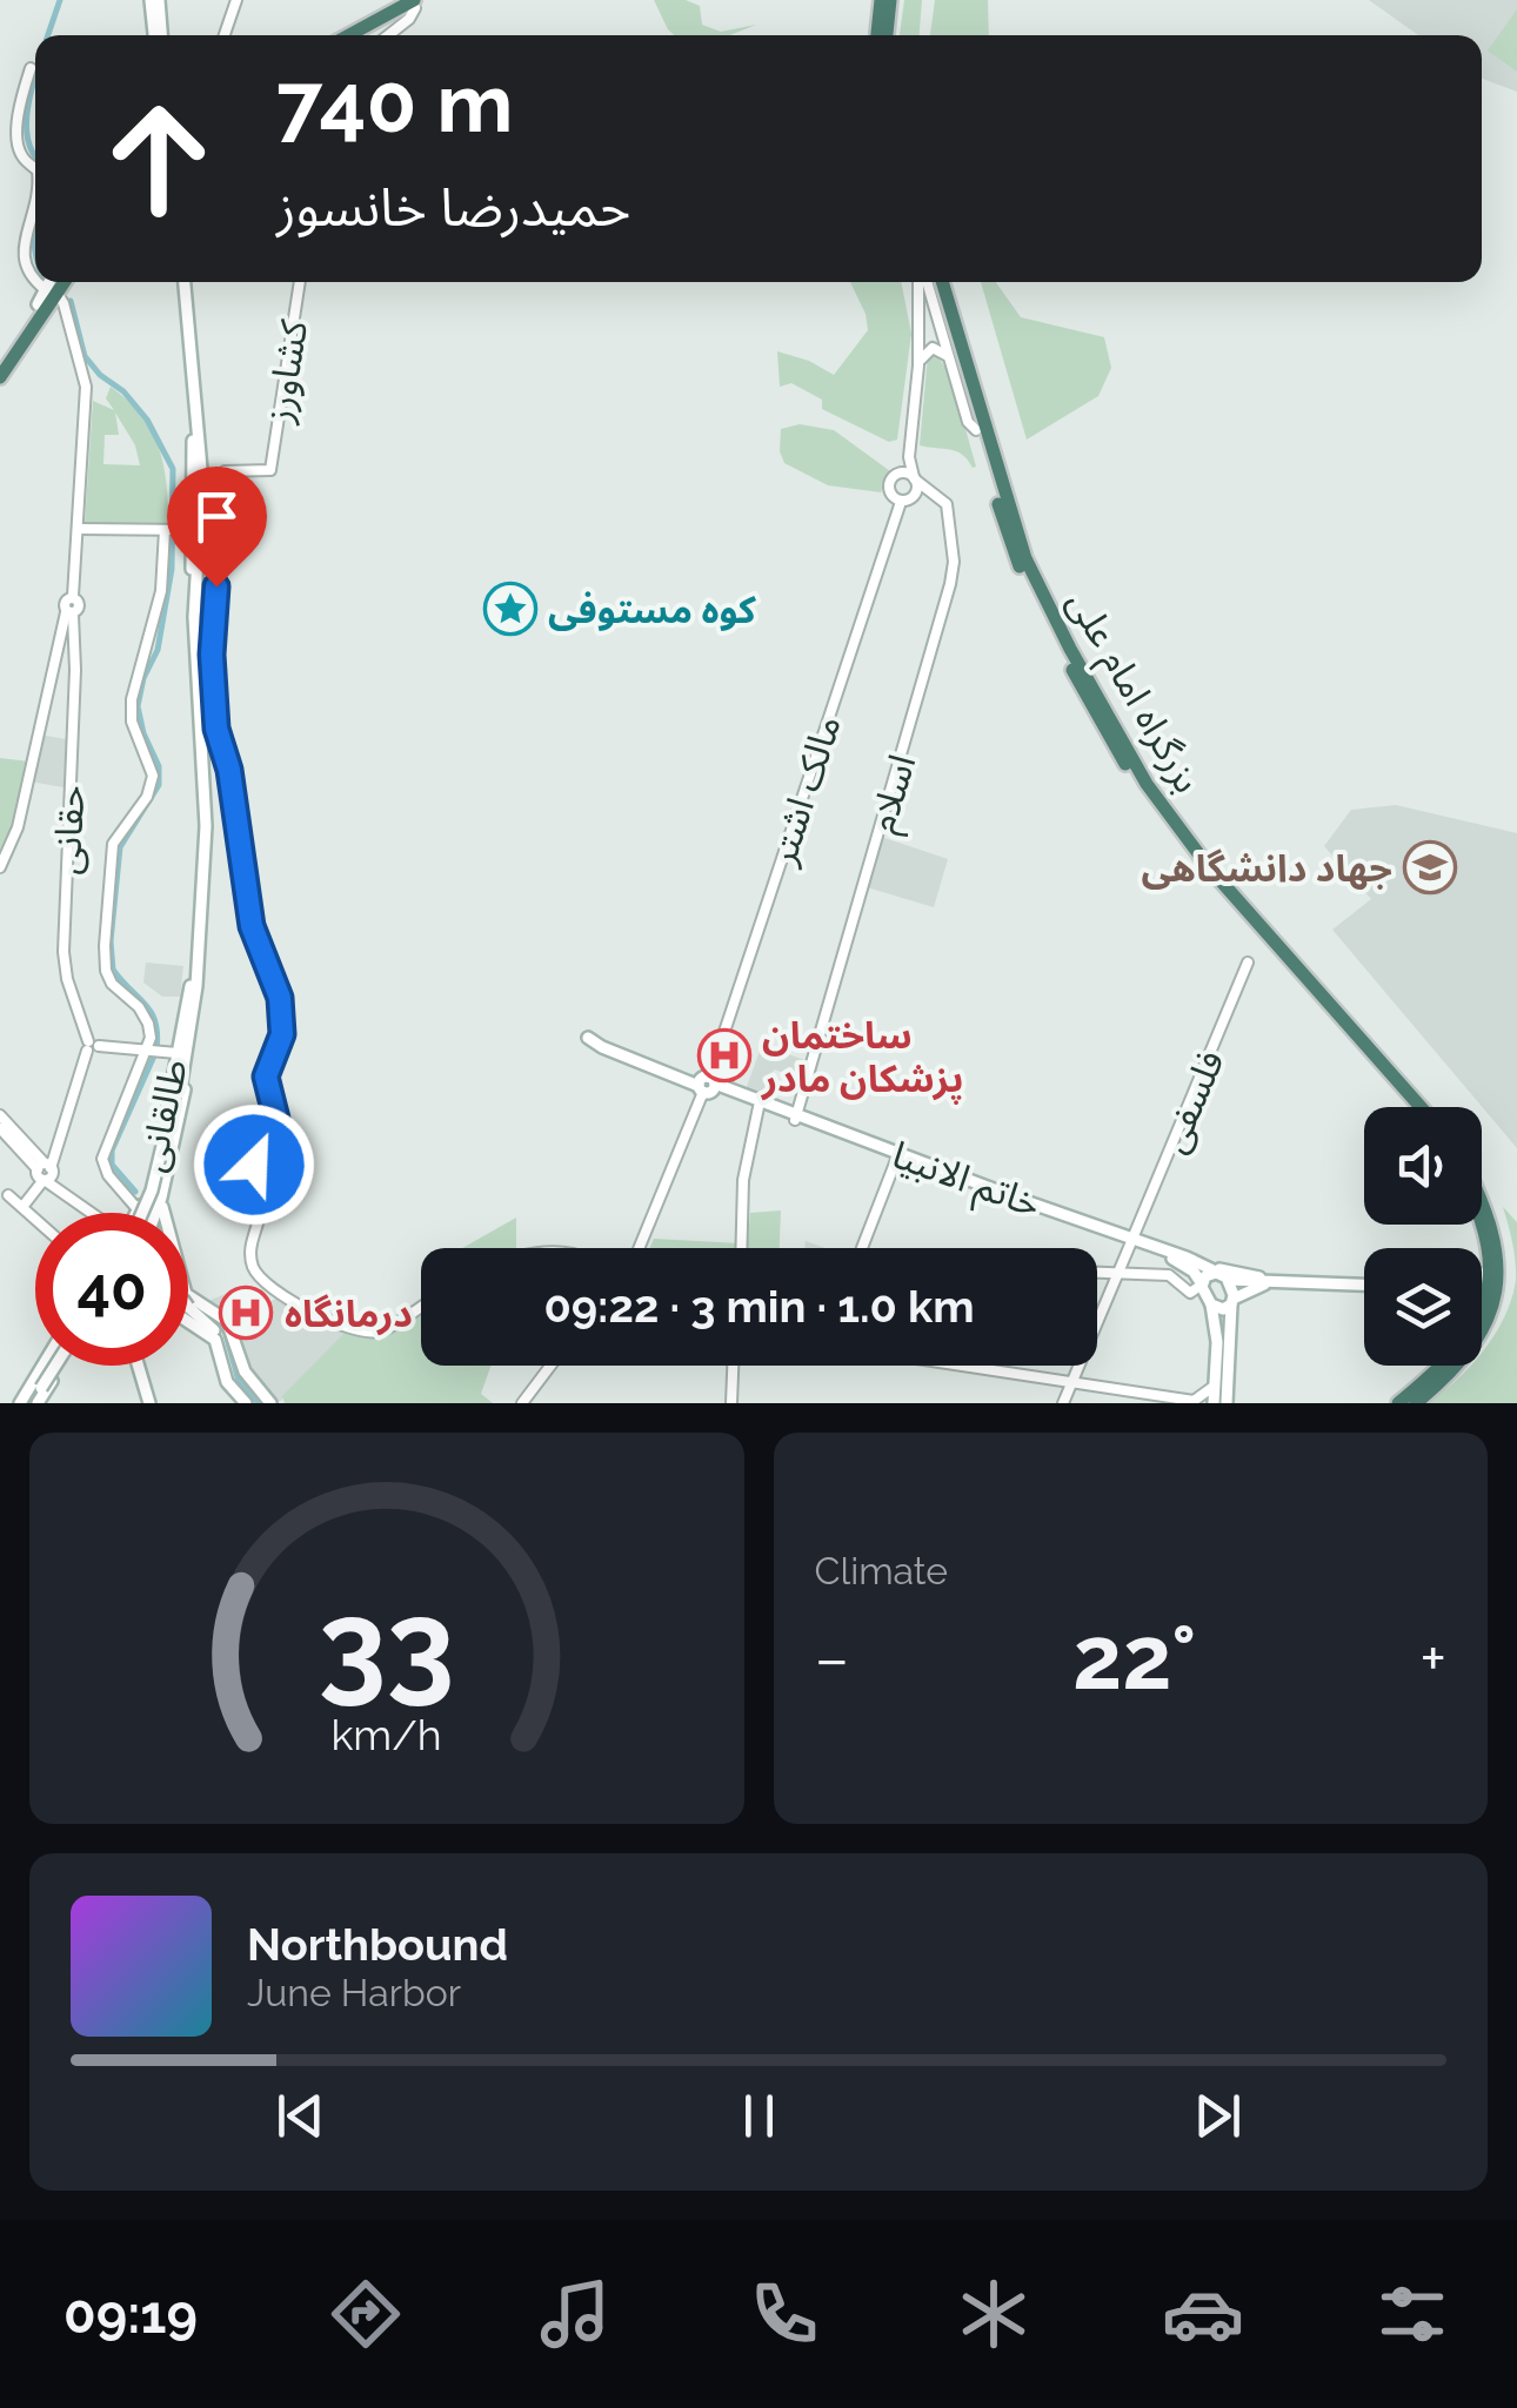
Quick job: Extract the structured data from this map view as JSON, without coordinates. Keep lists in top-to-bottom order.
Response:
{
  "streets": {
    "highway": ["بزرگراه امام علی"],
    "main road": ["طالقانی", "خاتم الانبیا"],
    "street": [
      "کشاورز",
      "مالک اشتر",
      "اسلام",
      "حقانی",
      "فلسفی"
    ]
  },
  "crossings": [
    ["مالک اشتر", "خاتم الانبیا"],
    ["اسلام", "خاتم الانبیا"],
    ["فلسفی", "خاتم الانبیا"]
  ],
  "places": {
    "place": ["کوه مستوفی"],
    "school or university": ["جهاد دانشگاهی"],
    "hospital": ["ساختمان پزشکان مادر", "درمانگاه"]
  },
  "page": {
    "turn": ["740 m", "حمیدرضا خانسوز"],
    "limit": "40",
    "trip": "09:22 · 3 min · 1.0 km",
    "tile": "Climate",
    "heat": ["−", "22°", "+"],
    "song": ["Northbound", "June Harbor"],
    "tabs": "09:19",
    "gauge": ["33", "km/h"]
  }
}
